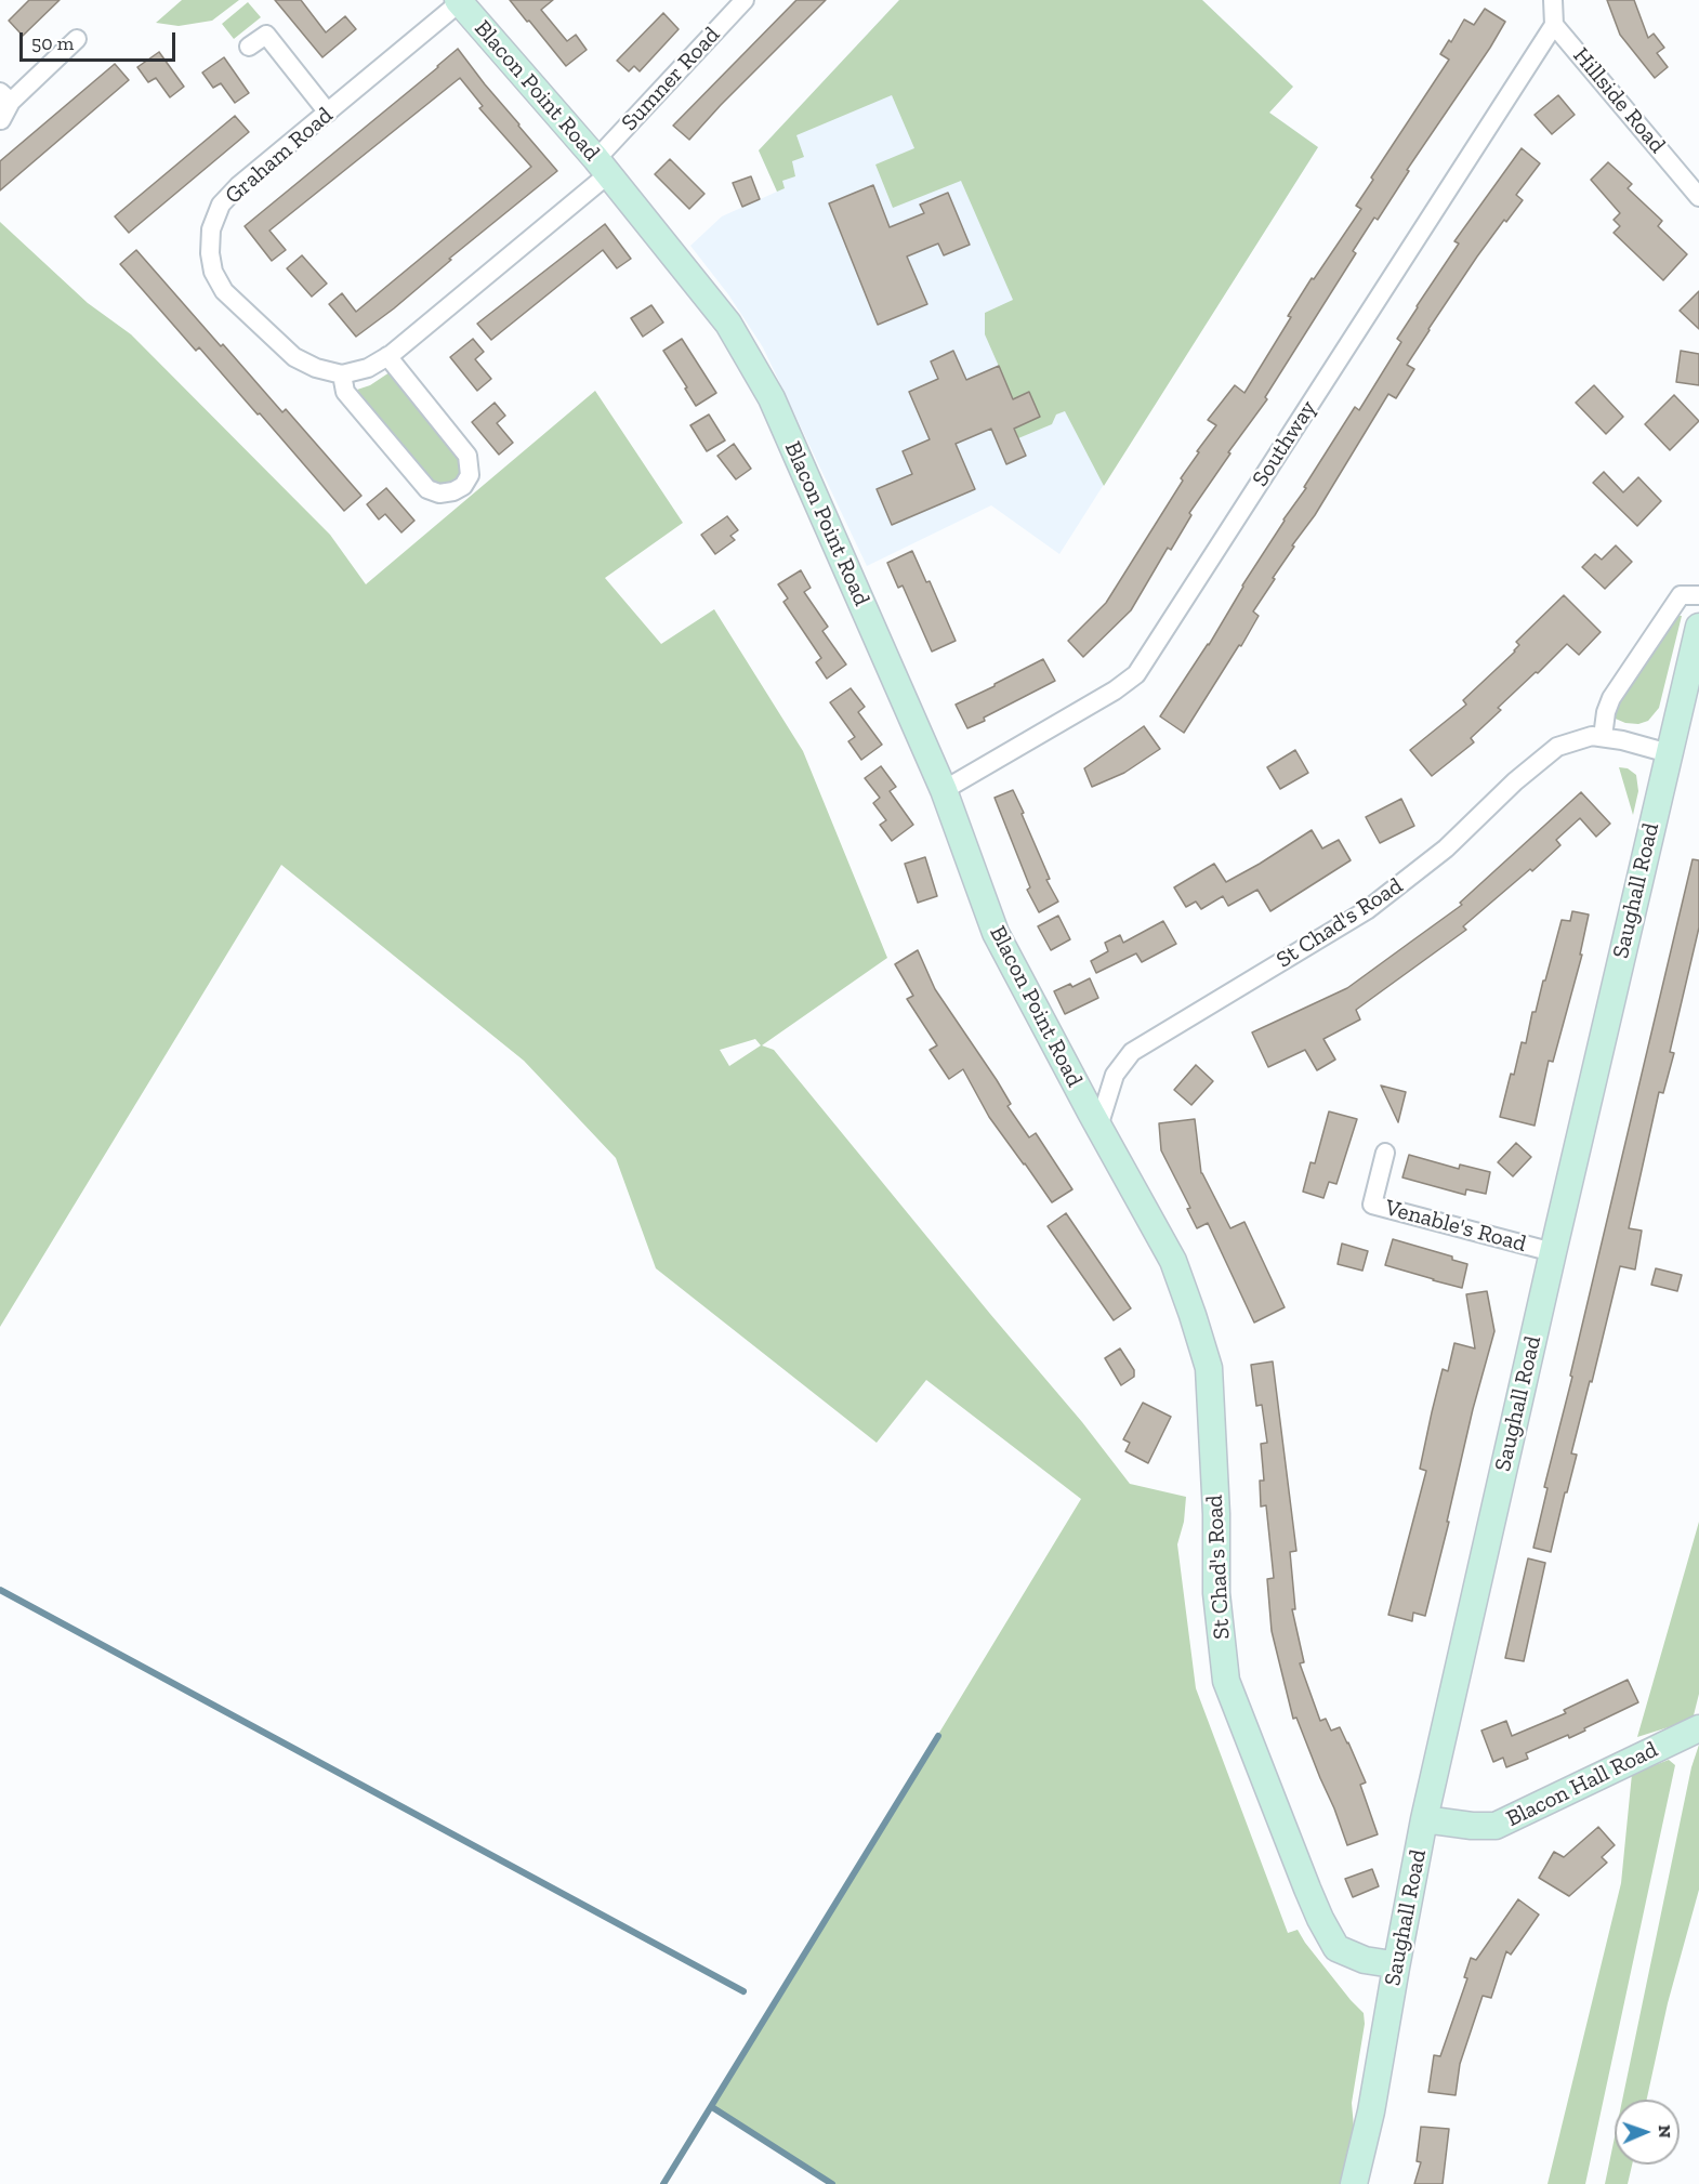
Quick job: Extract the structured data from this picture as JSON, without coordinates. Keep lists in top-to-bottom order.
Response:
{
  "streets": {
    "street": [
      "Sumner Road",
      "Blacon Point Road",
      "Hillside Road",
      "Graham Road",
      "Southway",
      "Saughall Road",
      "St Chad's Road",
      "Venable's Road",
      "Blacon Hall Road"
    ]
  },
  "crossings": [
    ["Sumner Road", "Blacon Point Road"],
    ["Blacon Point Road", "Graham Road"],
    ["Blacon Point Road", "Southway"],
    ["Blacon Point Road", "St Chad's Road"],
    ["Hillside Road", "Southway"],
    ["Saughall Road", "St Chad's Road"],
    ["Saughall Road", "Venable's Road"],
    ["Saughall Road", "Blacon Hall Road"]
  ],
  "scale_bar": "50 m",
  "north": "right"
}
